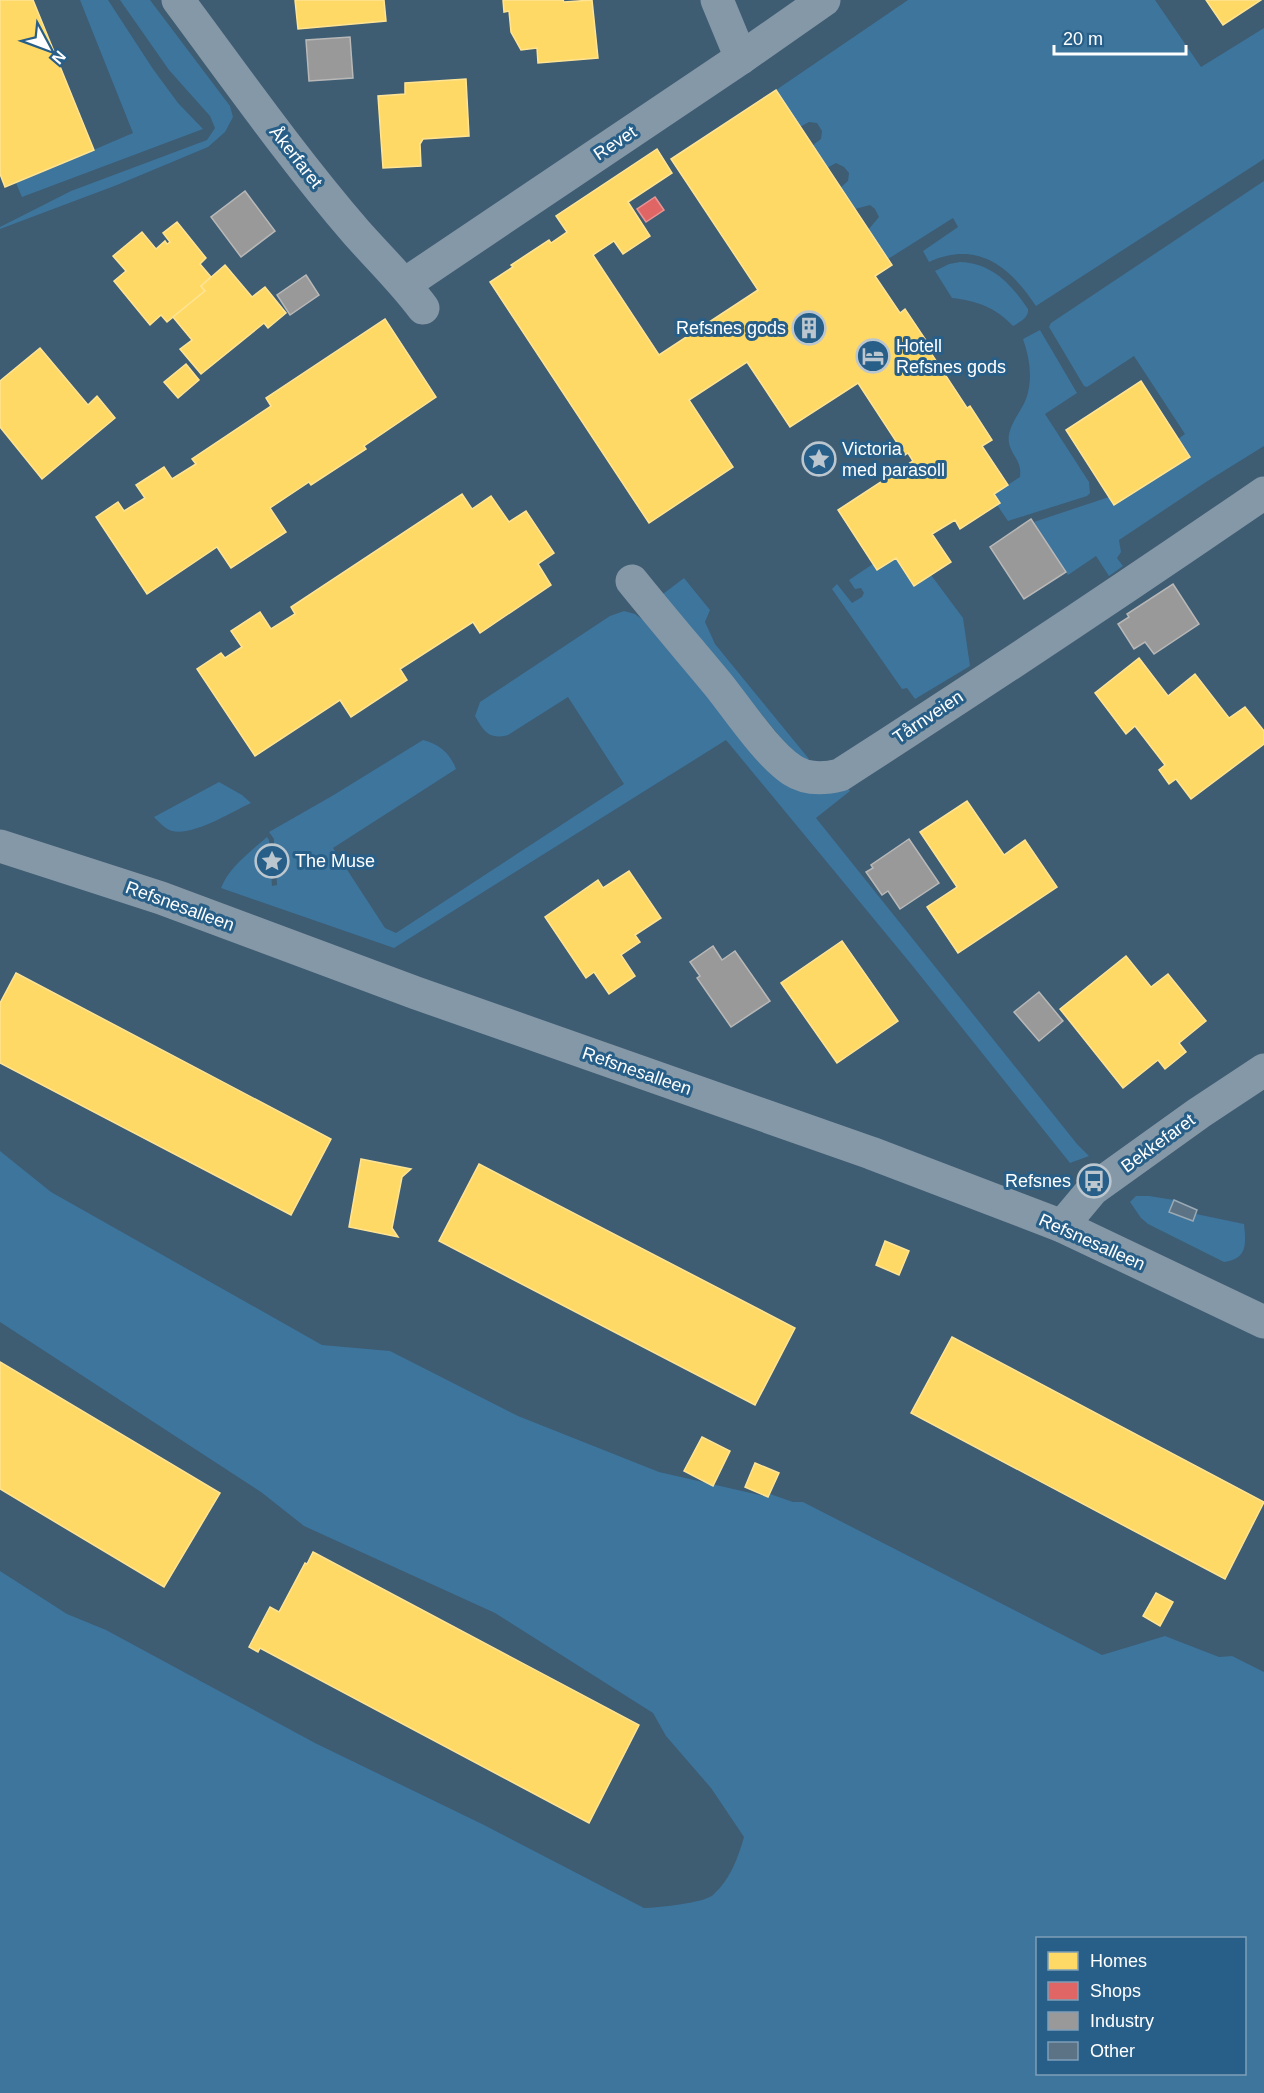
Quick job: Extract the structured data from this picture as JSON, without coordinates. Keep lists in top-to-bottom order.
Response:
{
  "streets": {
    "street": [
      "Revet",
      "Åkerfaret",
      "Tårnveien",
      "Refsnesalleen",
      "Bekkefaret"
    ]
  },
  "crossings": [
    ["Revet", "Åkerfaret"],
    ["Refsnesalleen", "Bekkefaret"]
  ],
  "places": {
    "building": ["Refsnes gods"],
    "hotel": ["Hotell Refsnes gods"],
    "place": ["Victoria med parasoll", "The Muse"],
    "bus stop": ["Refsnes"]
  },
  "legend": [
    "Homes",
    "Shops",
    "Industry",
    "Other"
  ],
  "scale_bar": "20 m",
  "north": "bottom right"
}
